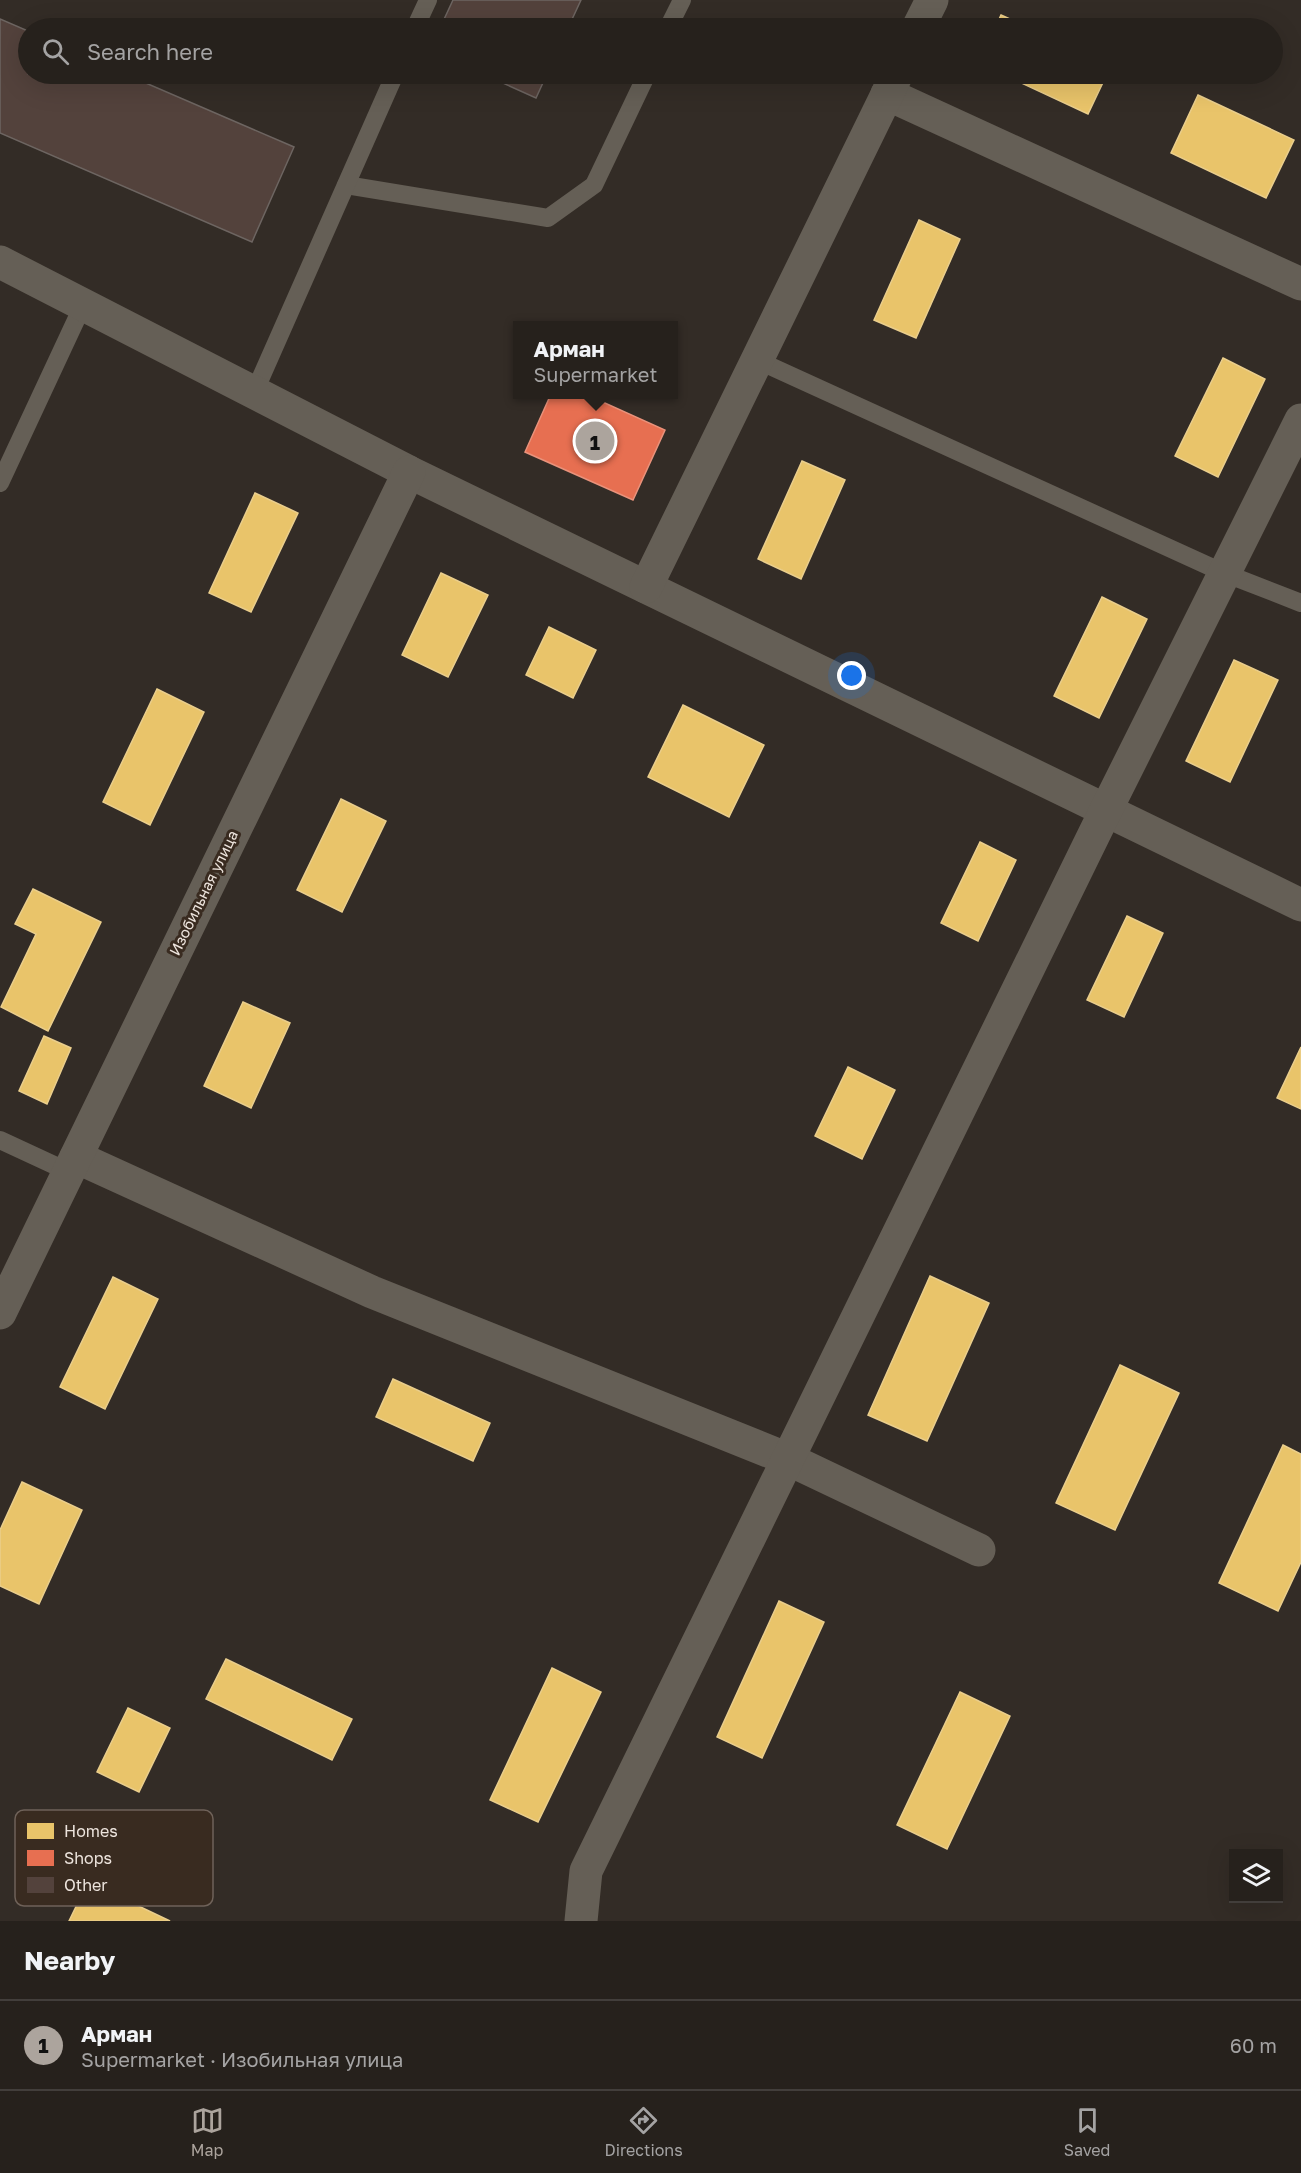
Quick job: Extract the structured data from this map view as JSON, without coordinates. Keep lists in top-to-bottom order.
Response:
{
  "streets": {
    "street": ["Изобильная улица"]
  },
  "legend": ["Homes", "Shops", "Other"],
  "page": {
    "search": "Search here",
    "popup": ["Арман", "Supermarket"],
    "pins": "1",
    "heading": "Nearby",
    "list": [
      {
        "mark": "1",
        "name": "Арман",
        "note": "Supermarket · Изобильная улица",
        "value": "60 m"
      }
    ],
    "nav": ["Map", "Directions", "Saved"]
  }
}
